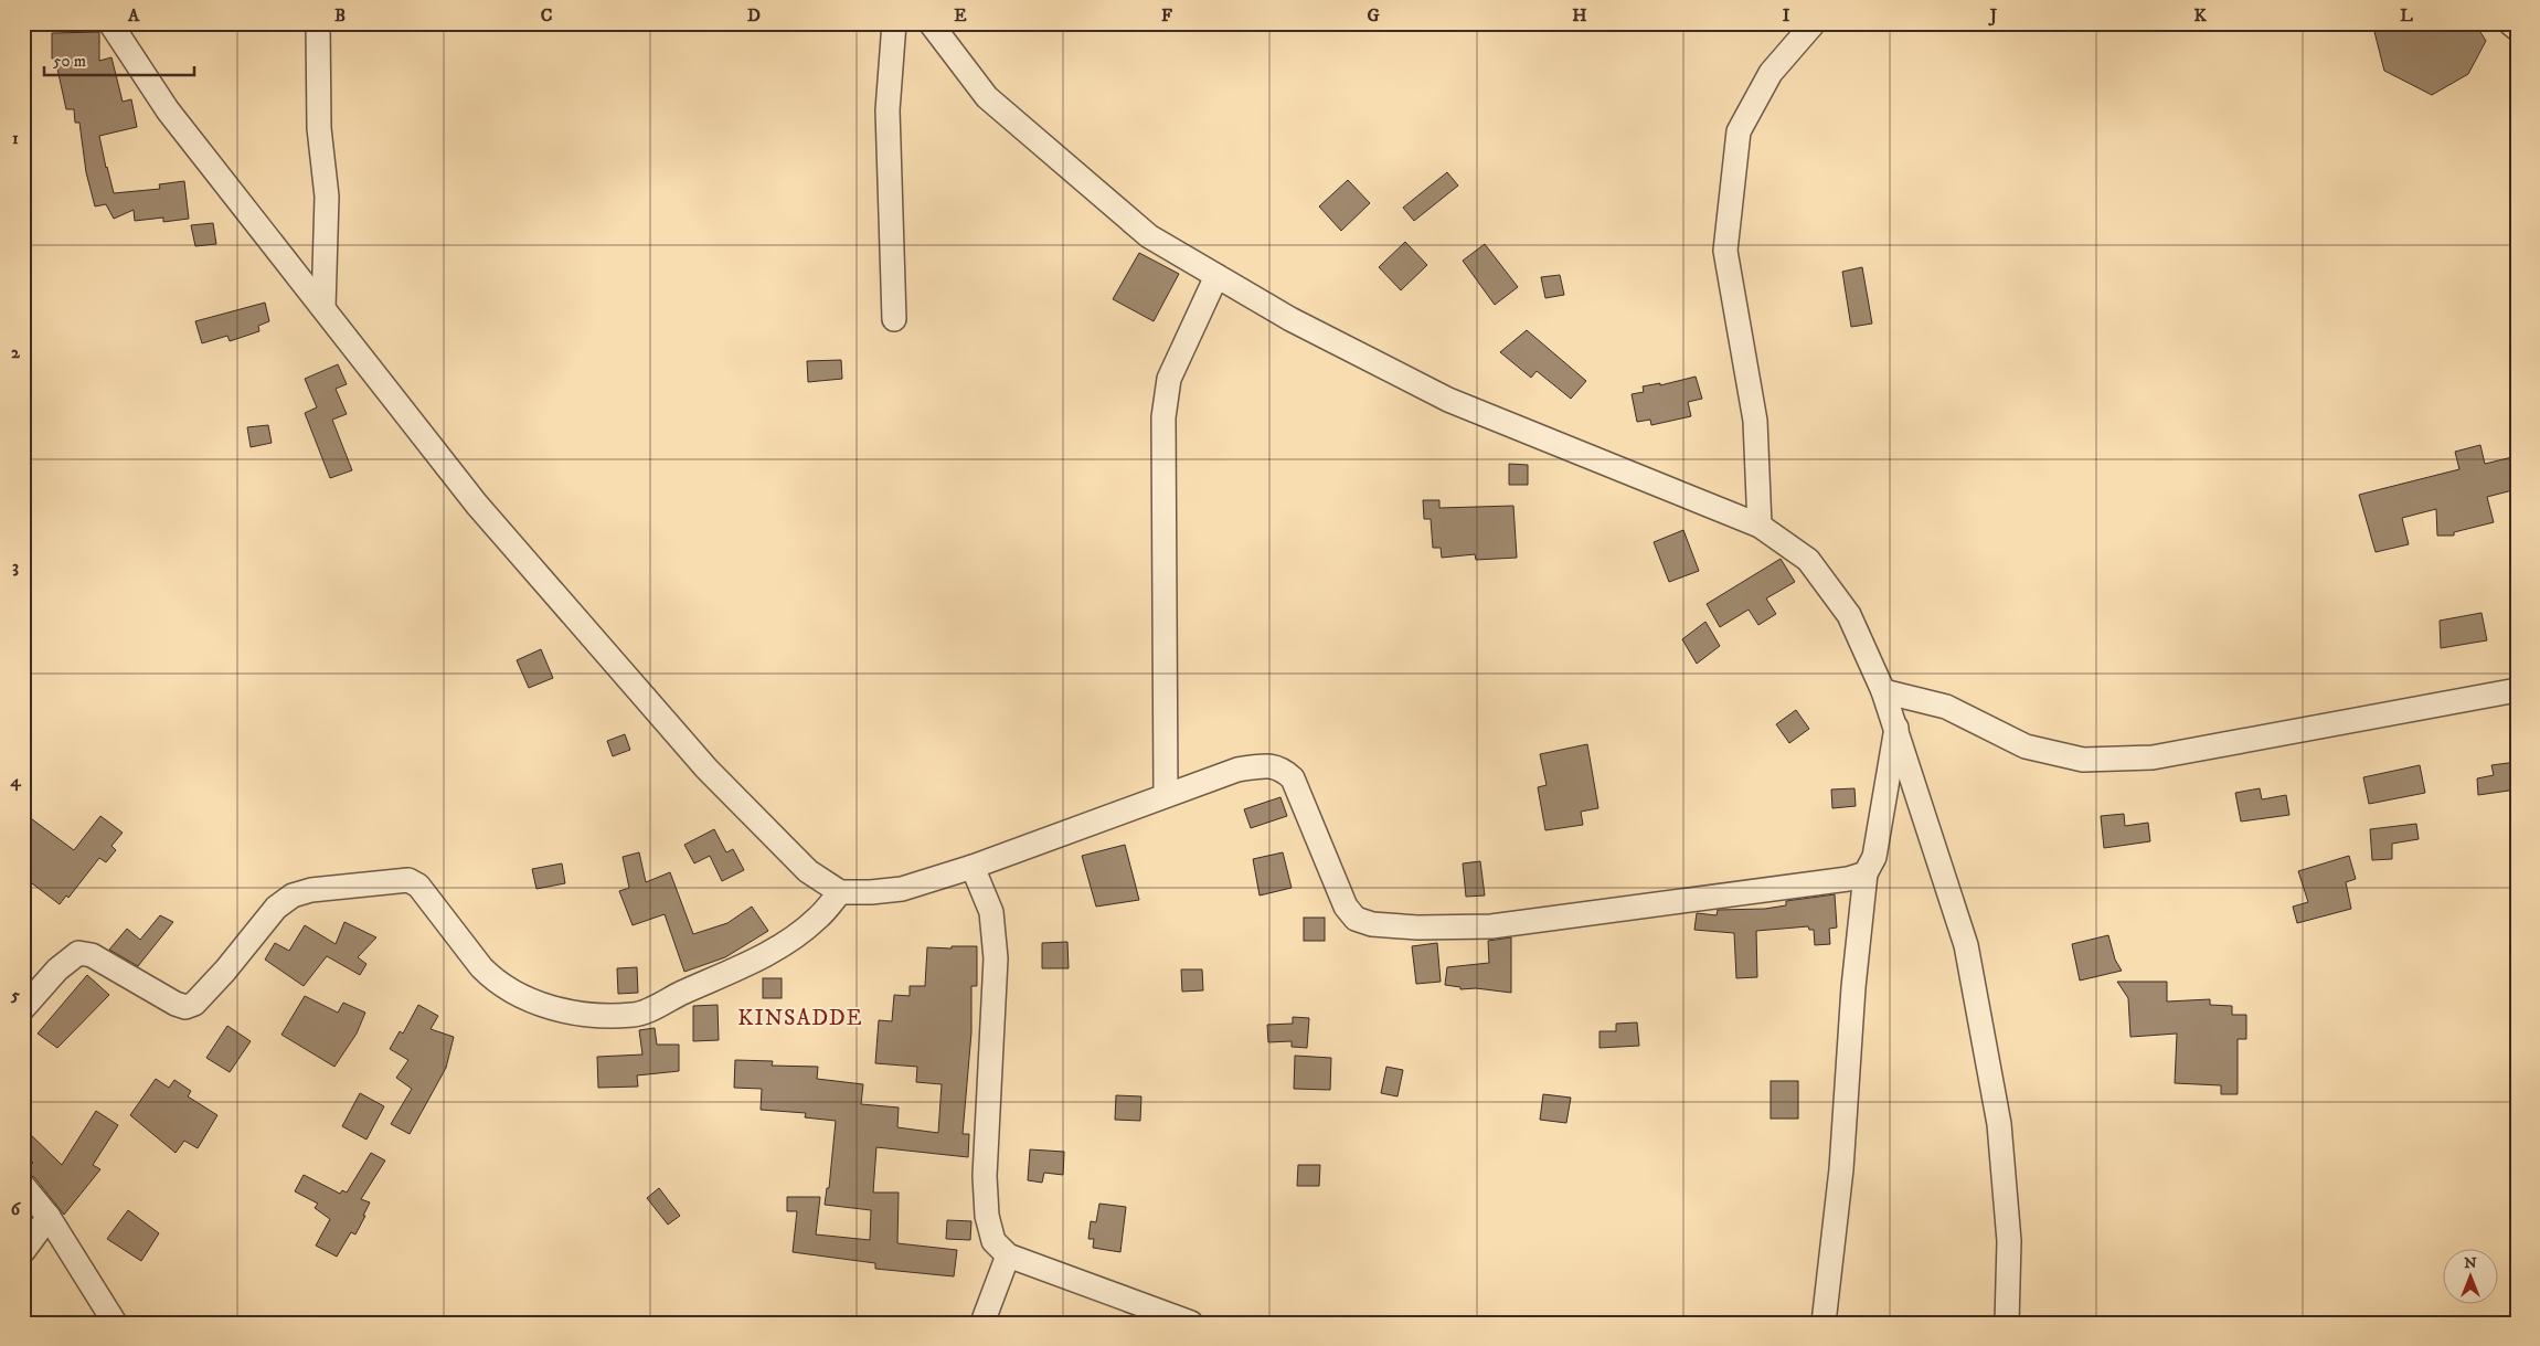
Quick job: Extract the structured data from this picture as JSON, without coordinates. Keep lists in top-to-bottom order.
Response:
{
  "districts": ["KINSADDE"],
  "scale_bar": "50 m",
  "north": "top",
  "grid": {
    "columns": [
      "A",
      "B",
      "C",
      "D",
      "E",
      "F",
      "G",
      "H",
      "I",
      "J",
      "K",
      "L"
    ],
    "rows": [
      "1",
      "2",
      "3",
      "4",
      "5",
      "6"
    ]
  }
}
